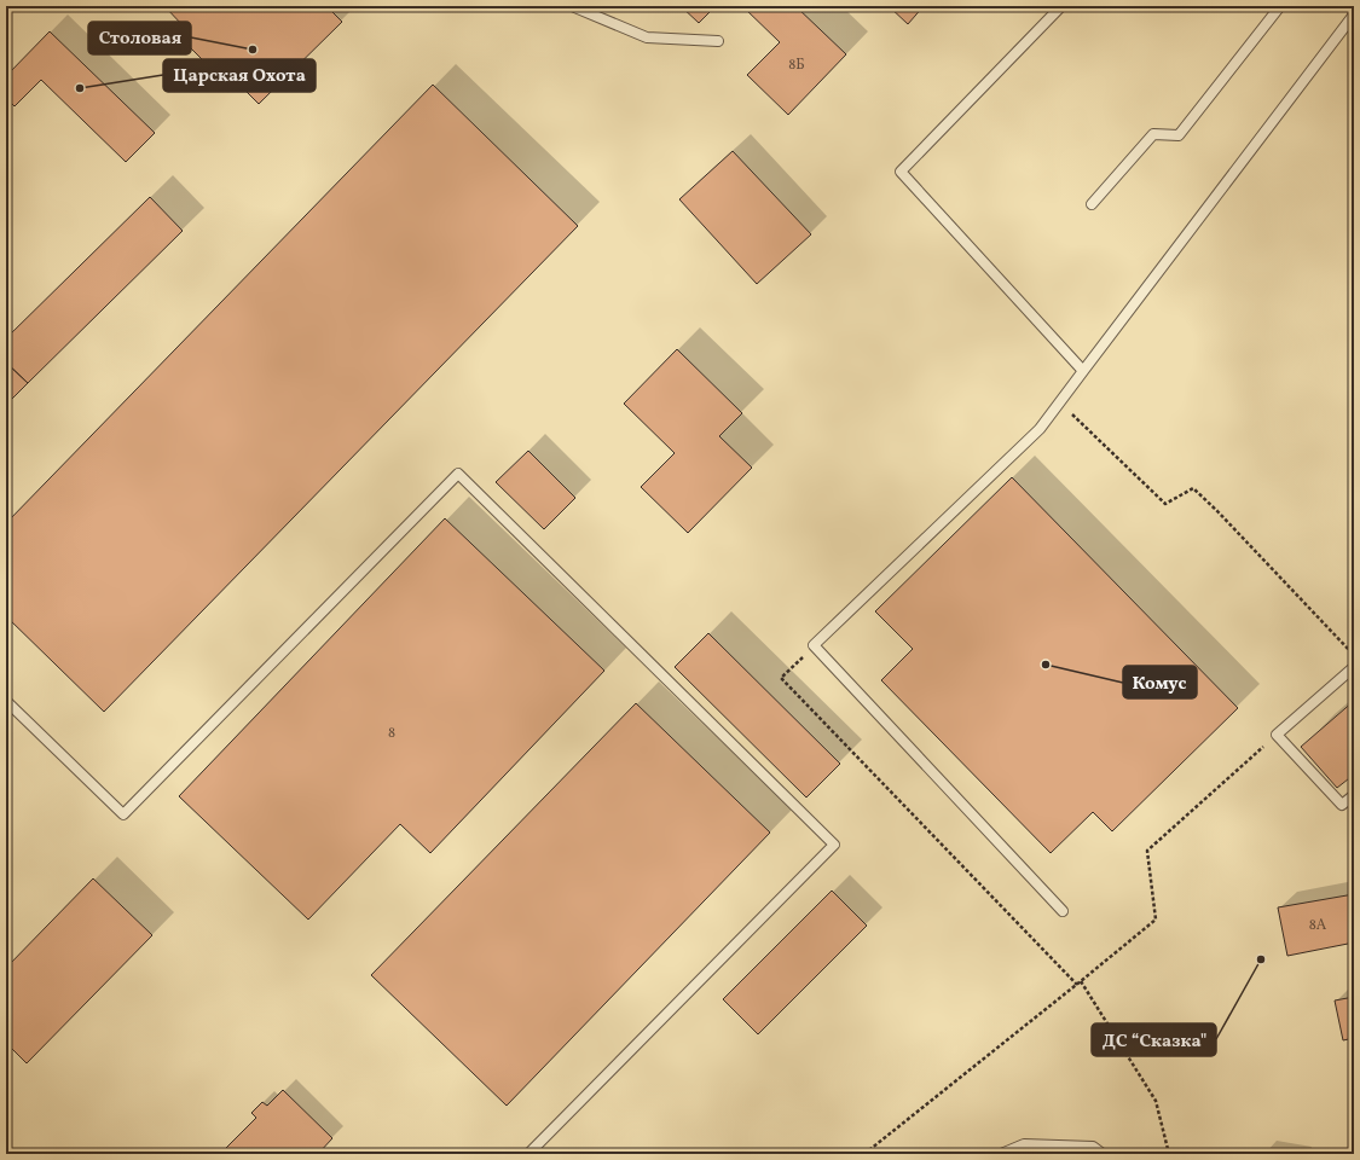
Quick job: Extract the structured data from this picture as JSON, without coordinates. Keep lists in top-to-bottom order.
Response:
{
  "places": [
    "Столовая",
    "Царская Охота",
    "Комус",
    "ДС “Сказка\""
  ],
  "house_numbers": ["8Б", "8", "8А"]
}
